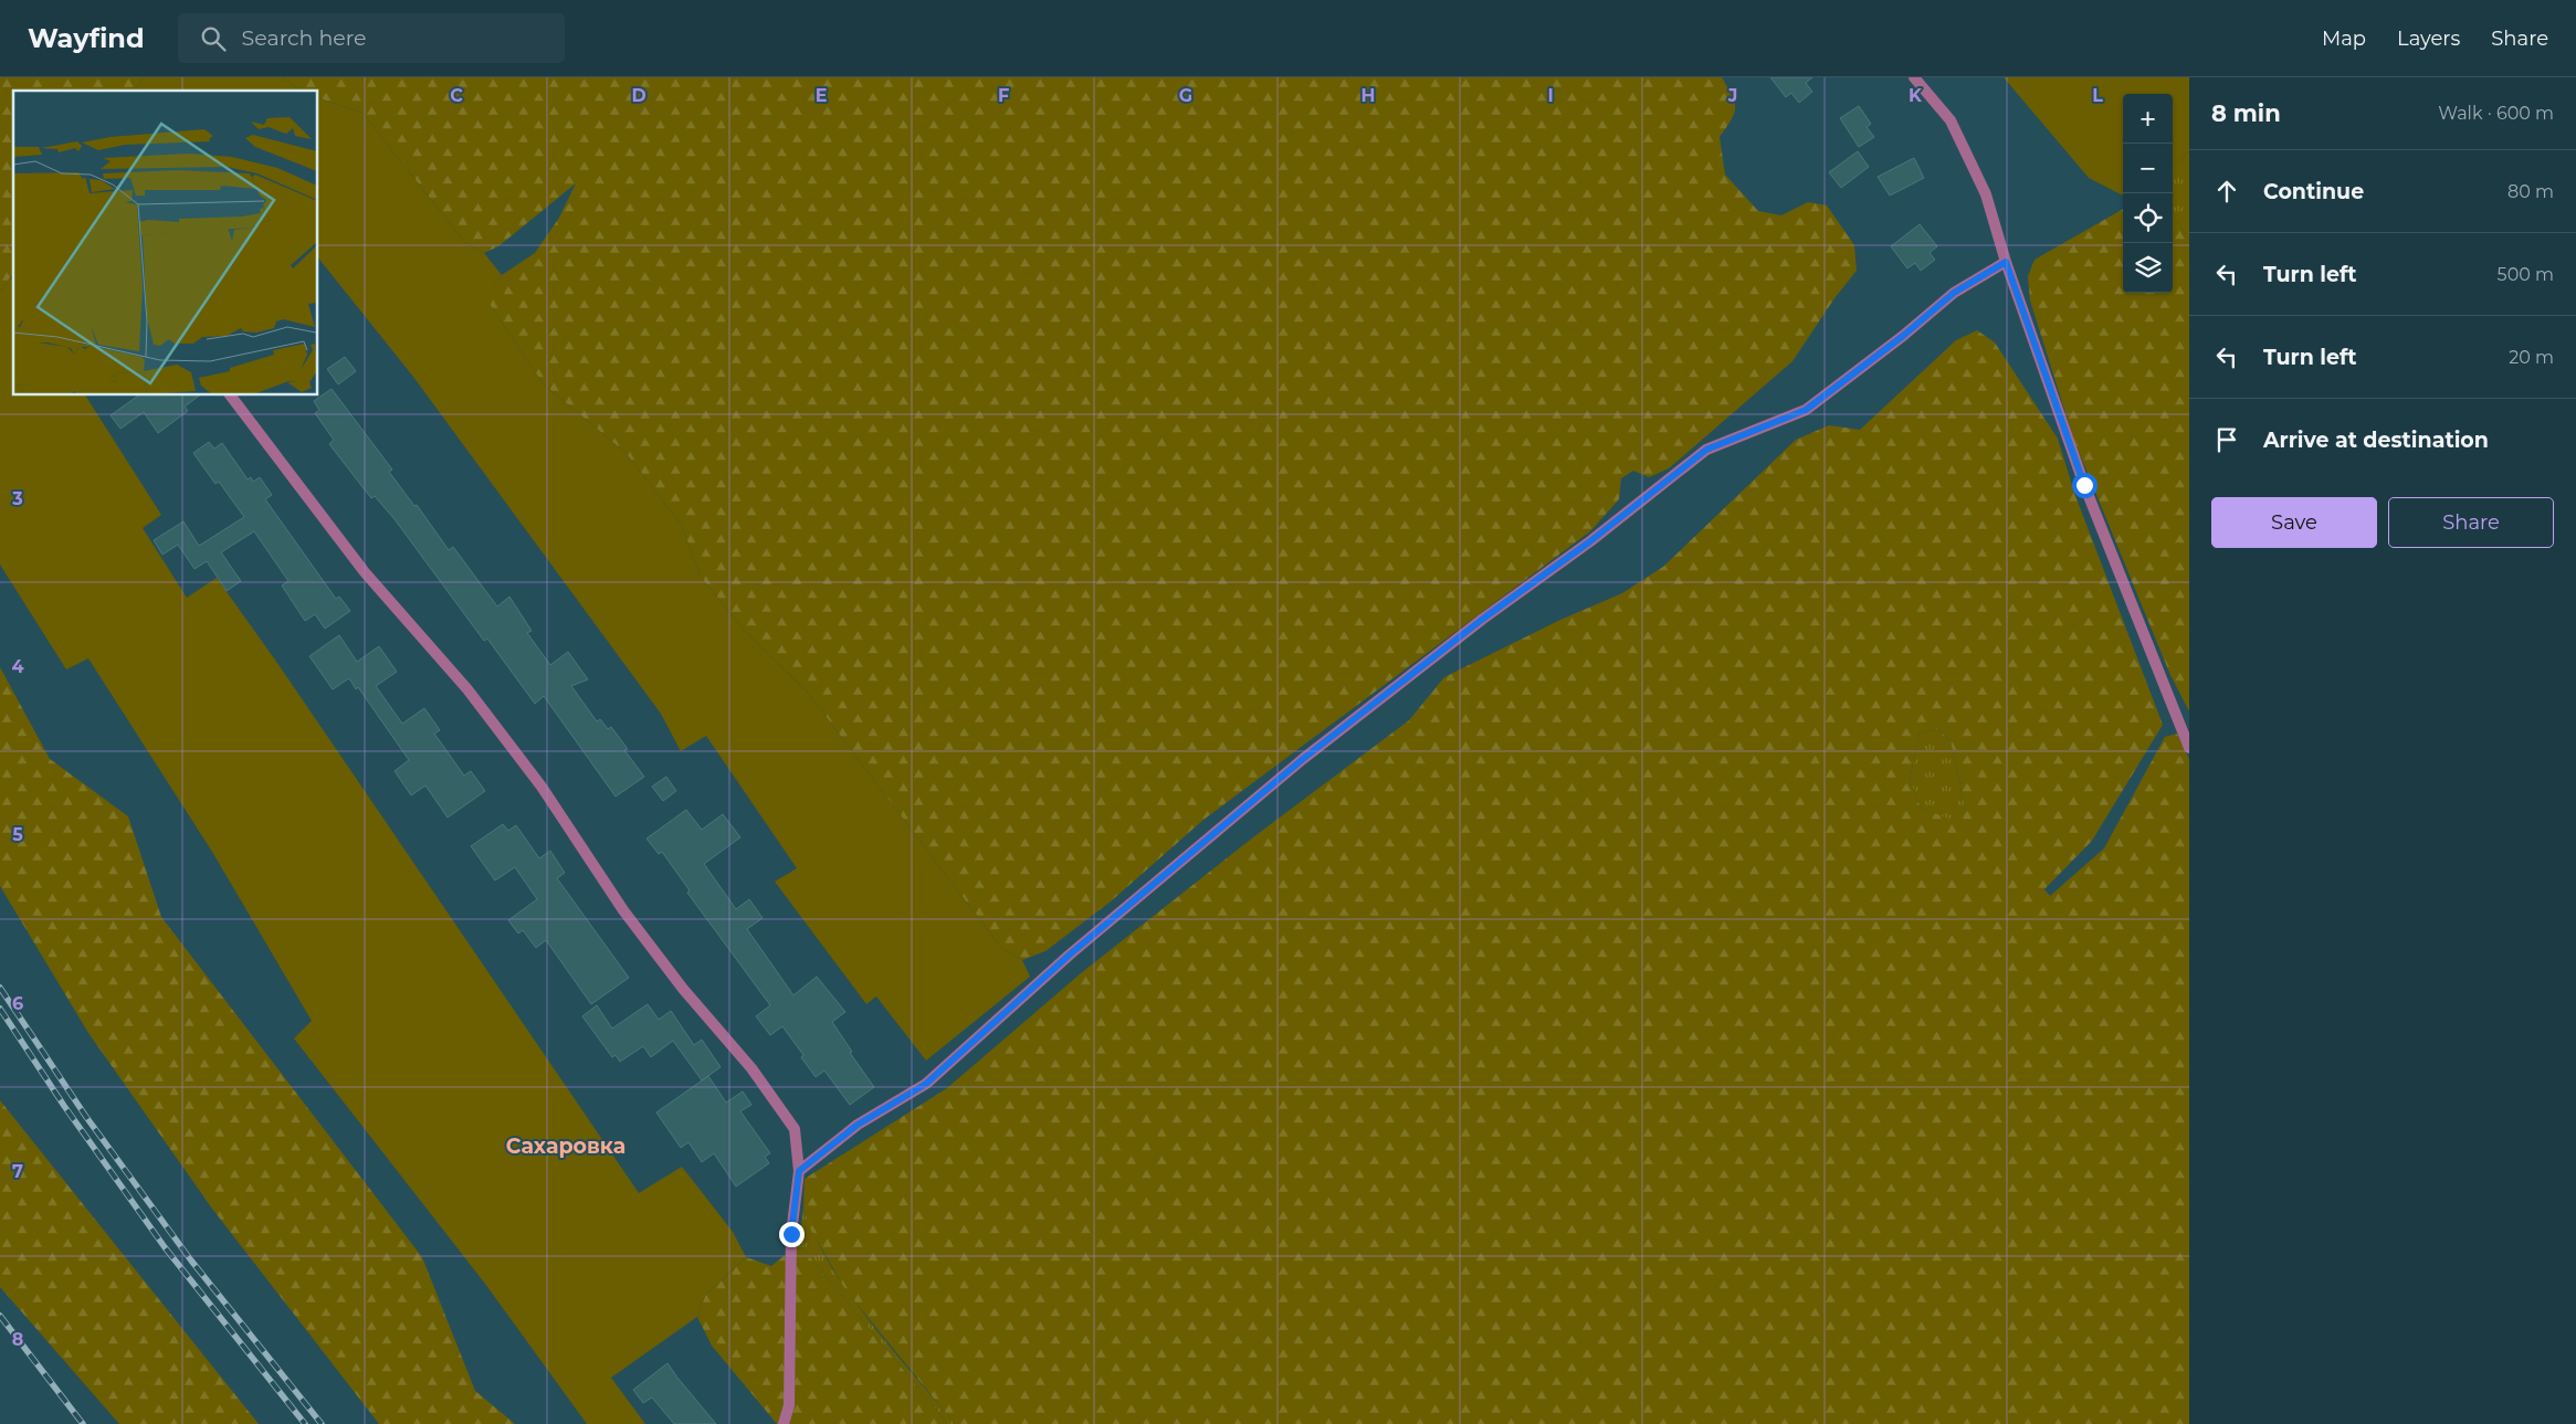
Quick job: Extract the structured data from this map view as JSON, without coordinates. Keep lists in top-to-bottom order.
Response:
{
  "districts": ["Сахаровка"],
  "page": {
    "header": "Wayfind",
    "search": "Search here",
    "nav": ["Map", "Layers", "Share"],
    "heading": ["8 min", "Walk · 600 m"],
    "map_buttons": ["+", "−"],
    "list": [
      ["Continue", "80 m"],
      ["Turn left", "500 m"],
      ["Turn left", "20 m"],
      "Arrive at destination"
    ],
    "buttons": ["Save", "Share"]
  },
  "grid": {
    "columns": [
      "C",
      "D",
      "E",
      "F",
      "G",
      "H",
      "I",
      "J",
      "K",
      "L"
    ],
    "rows": [
      "3",
      "4",
      "5",
      "6",
      "7",
      "8"
    ]
  }
}
